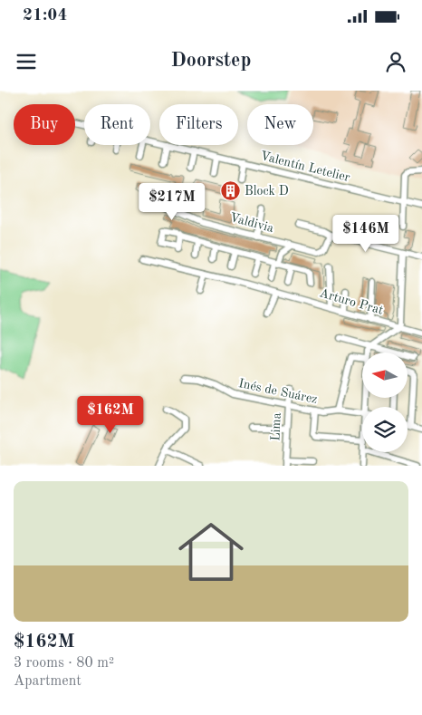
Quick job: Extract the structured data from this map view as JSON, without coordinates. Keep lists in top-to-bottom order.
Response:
{
  "streets": {
    "street": [
      "Valentín Letelier",
      "Valdivia",
      "Arturo Prat",
      "Inés de Suárez",
      "Lima"
    ]
  },
  "crossings": [
    ["Inés de Suárez", "Lima"]
  ],
  "places": {
    "building": ["Block D"]
  },
  "north": "left",
  "page": {
    "status": "21:04",
    "header": "Doorstep",
    "chip": [
      "Buy",
      "Rent",
      "Filters",
      "New"
    ],
    "price": ["$217M", "$146M", "$162M"],
    "list": [
      {
        "name": "$162M",
        "note": "3 rooms · 80 m² · Apartment"
      }
    ]
  }
}
